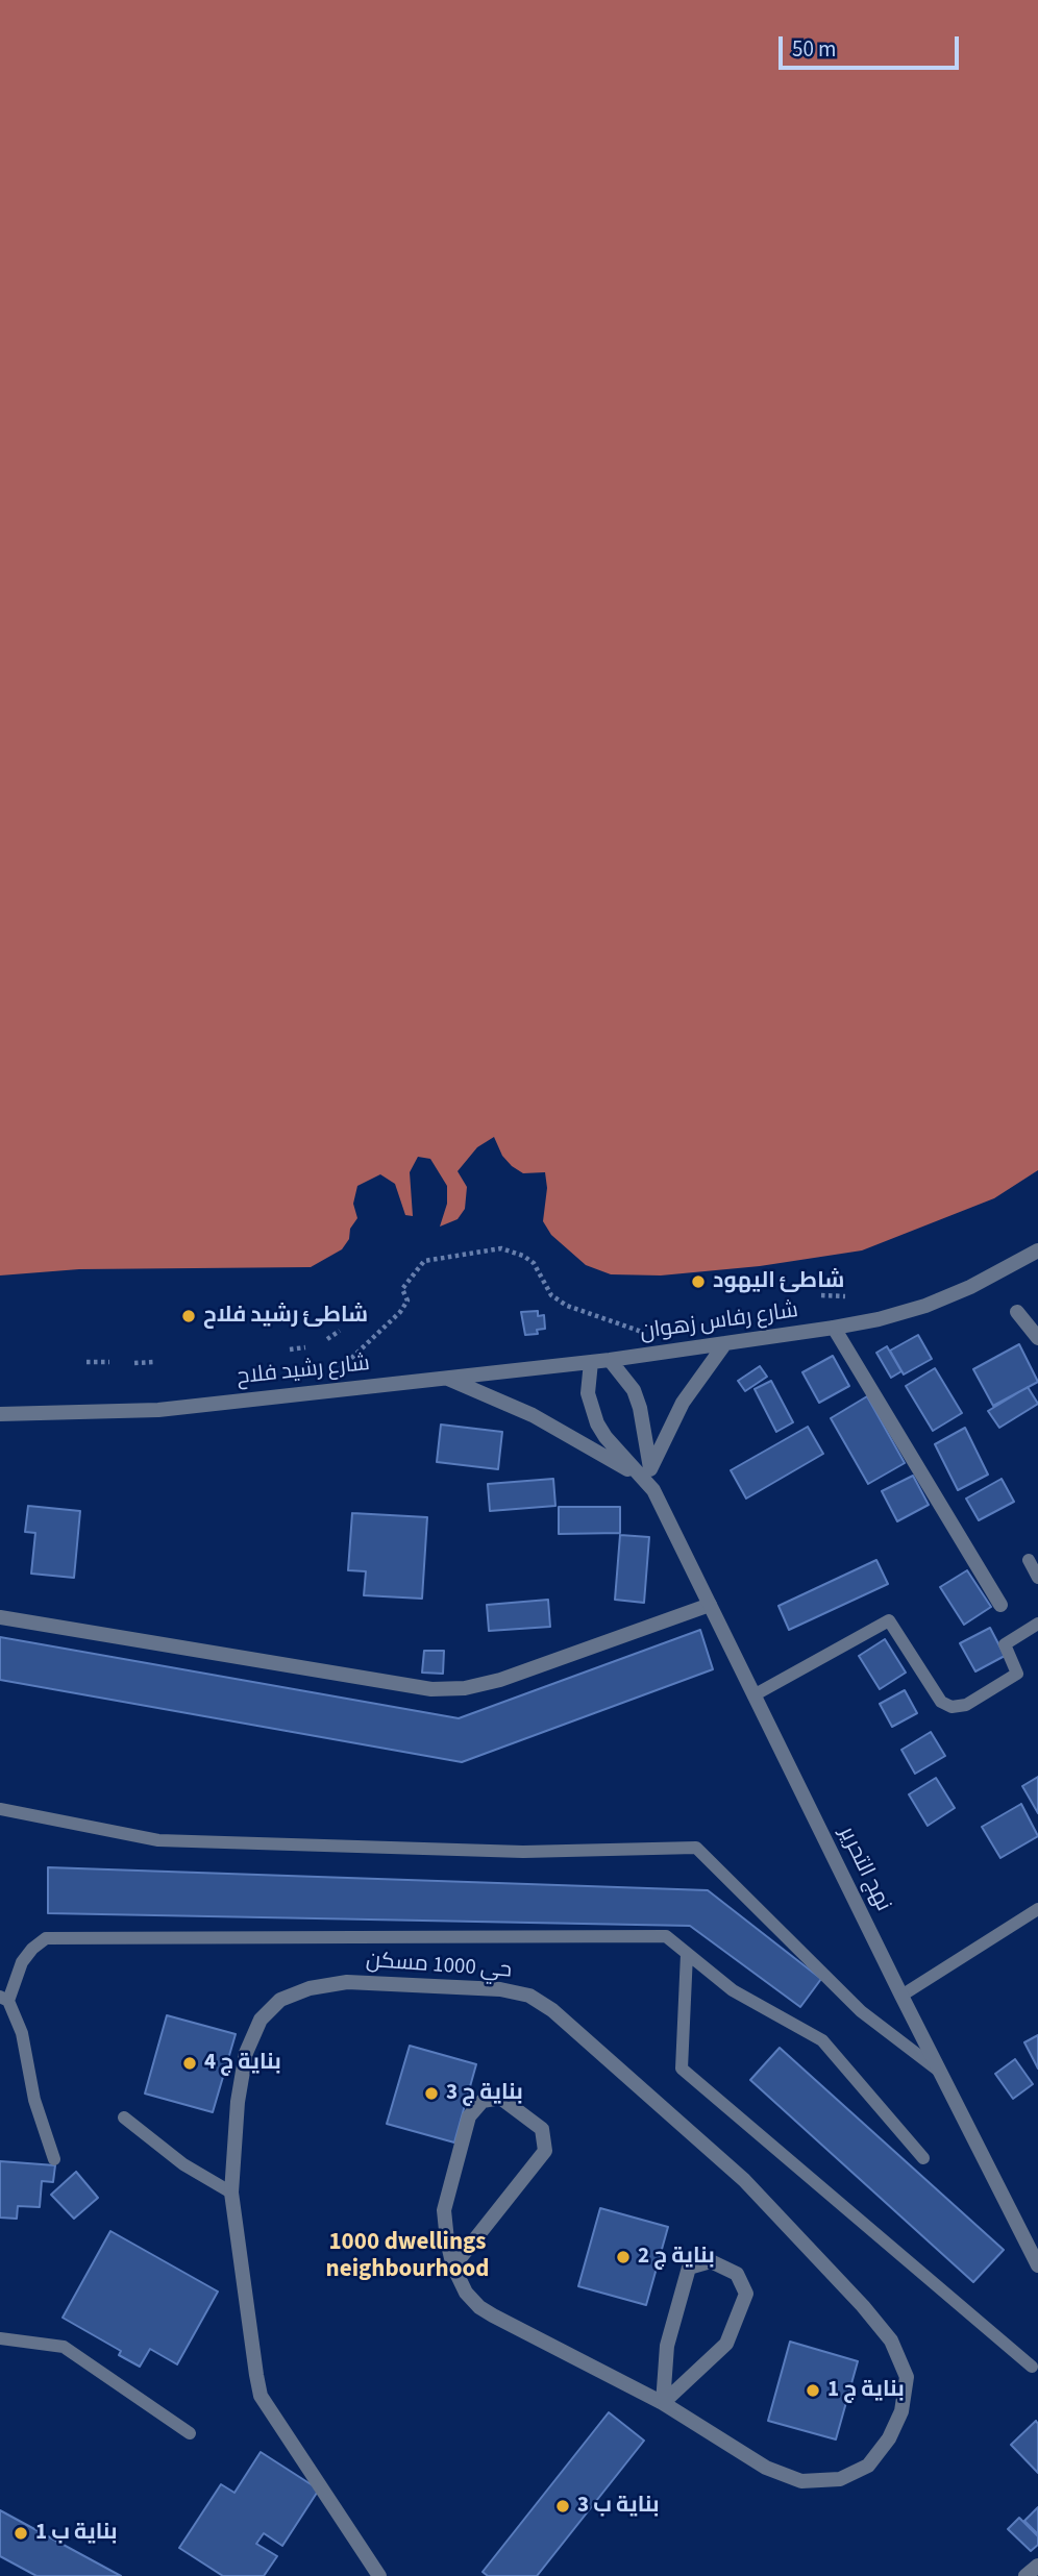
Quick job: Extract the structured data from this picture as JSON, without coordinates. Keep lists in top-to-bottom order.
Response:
{
  "streets": {
    "street": [
      "شارع رفاس زهوان",
      "شارع رشيد فلاح",
      "نهج التحرير",
      "حي 1000 مسكن"
    ]
  },
  "crossings": [
    ["شارع رفاس زهوان", "شارع رشيد فلاح"],
    ["شارع رشيد فلاح", "نهج التحرير"]
  ],
  "districts": ["1000 dwellings neighbourhood"],
  "places": [
    "شاطئ اليهود",
    "شاطئ رشيد فلاح",
    "بناية ج 4",
    "بناية ج 3",
    "بناية ج 2",
    "بناية ج 1",
    "بناية ب 3",
    "بناية ب 1"
  ],
  "scale_bar": "50 m"
}
